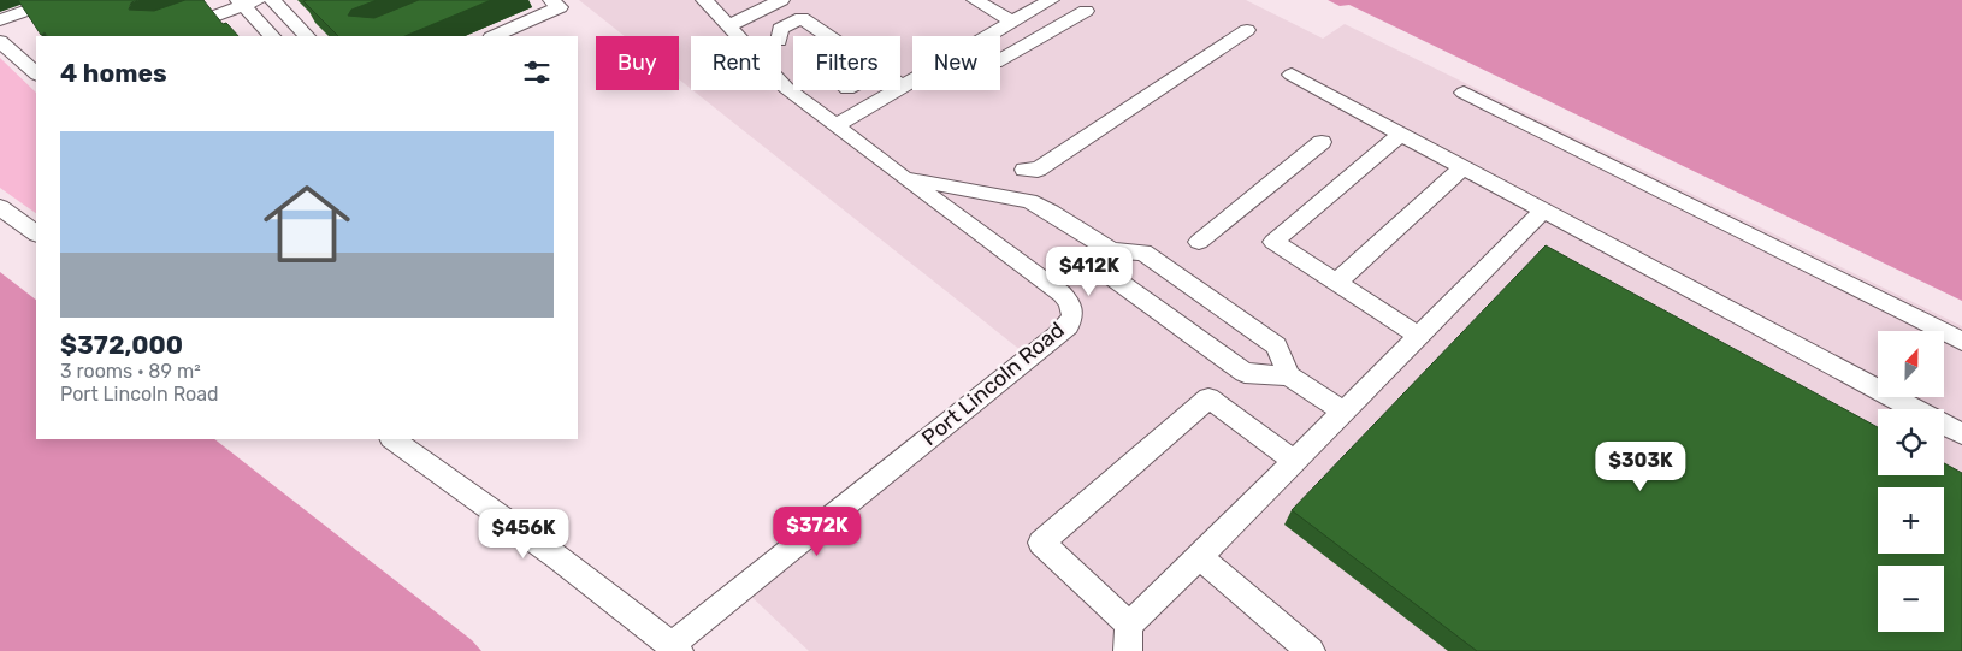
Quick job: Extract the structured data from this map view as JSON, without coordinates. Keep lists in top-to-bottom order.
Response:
{
  "streets": {
    "street": ["Port Lincoln Road"]
  },
  "north": "top",
  "page": {
    "chip": [
      "Buy",
      "Rent",
      "Filters",
      "New"
    ],
    "heading": "4 homes",
    "list": [
      {
        "name": "$372,000",
        "note": "3 rooms · 89 m² · Port Lincoln Road"
      }
    ],
    "price": [
      "$412K",
      "$303K",
      "$372K",
      "$456K"
    ],
    "map_buttons": ["+", "−"]
  }
}
